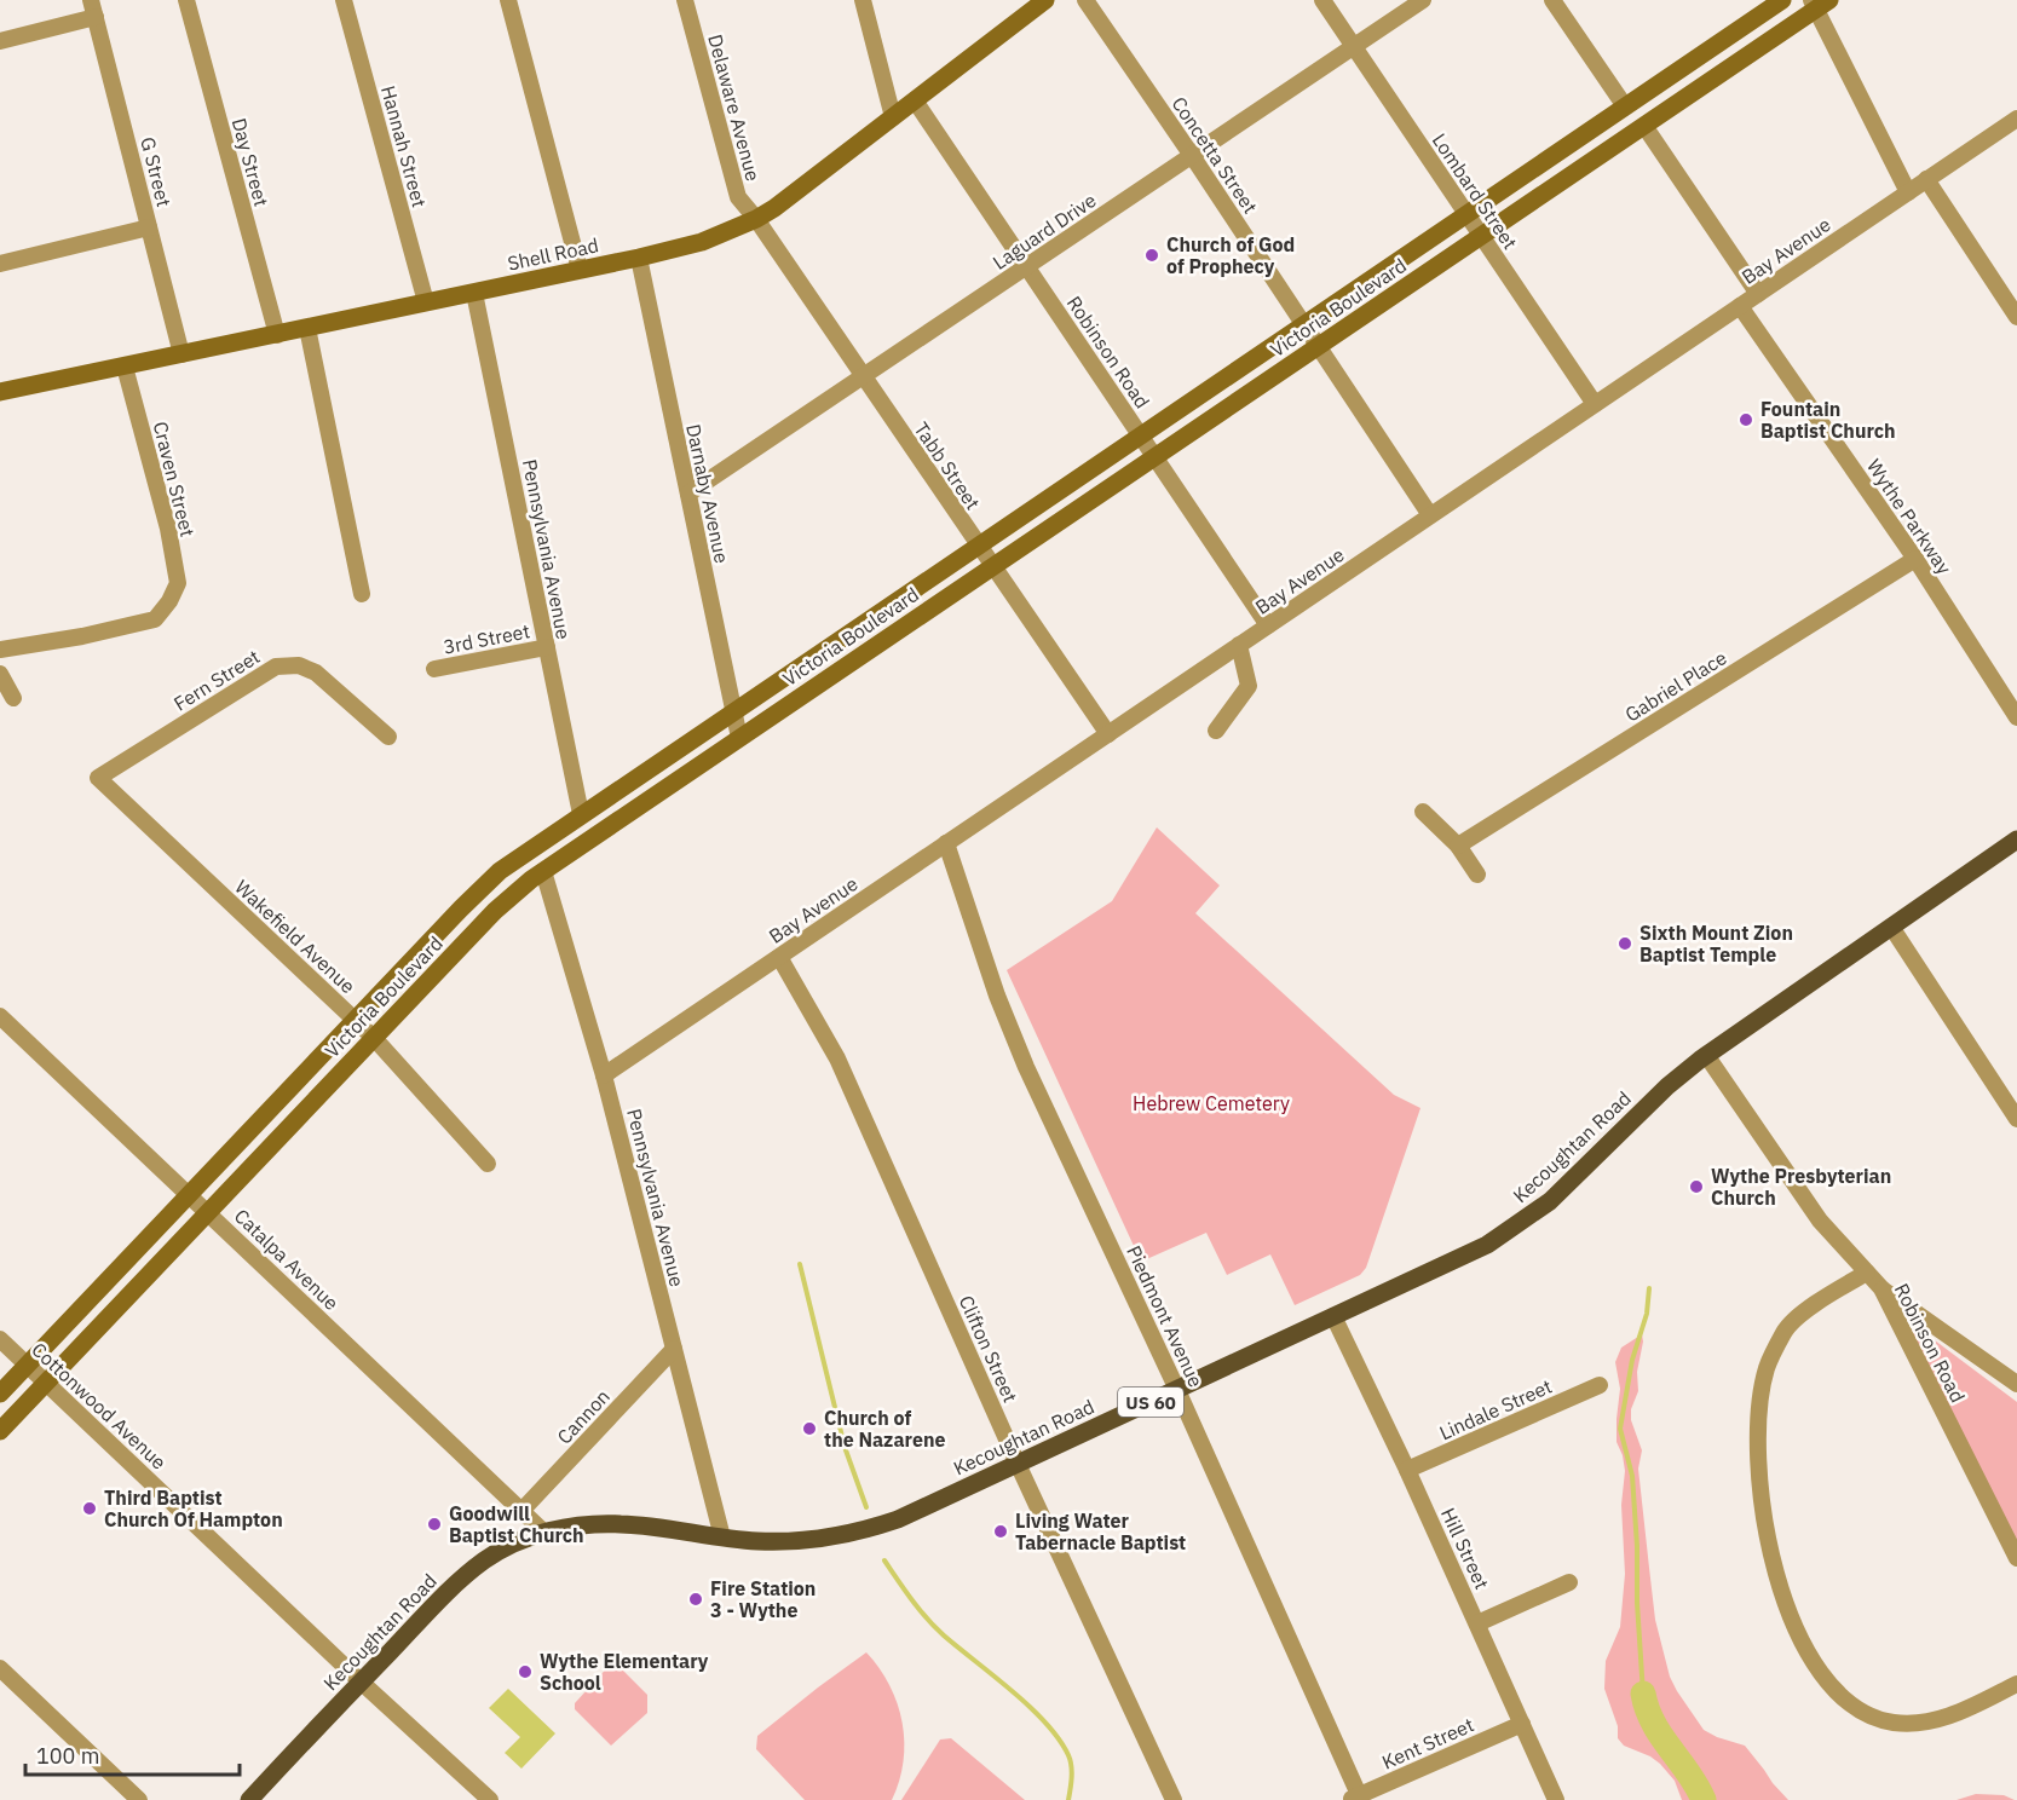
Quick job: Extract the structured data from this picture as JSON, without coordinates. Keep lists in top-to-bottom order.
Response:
{
  "streets": {
    "main road": [
      "Shell Road",
      "Victoria Boulevard",
      "Kecoughtan Road",
      "US 60"
    ],
    "street": [
      "Delaware Avenue",
      "Hannah Street",
      "Concetta Street",
      "Day Street",
      "G Street",
      "Lombard Street",
      "Laguard Drive",
      "Bay Avenue",
      "Robinson Road",
      "Tabb Street",
      "Craven Street",
      "Darnaby Avenue",
      "Wythe Parkway",
      "Pennsylvania Avenue",
      "3rd Street",
      "Fern Street",
      "Gabriel Place",
      "Wakefield Avenue",
      "Catalpa Avenue",
      "Piedmont Avenue",
      "Clifton Street",
      "Cottonwood Avenue",
      "Lindale Street",
      "Cannon",
      "Hill Street",
      "Kent Street"
    ]
  },
  "crossings": [
    ["Delaware Avenue", "Shell Road"],
    ["Delaware Avenue", "Tabb Street"],
    ["Hannah Street", "Shell Road"],
    ["Concetta Street", "Laguard Drive"],
    ["Concetta Street", "Bay Avenue"],
    ["Concetta Street", "Victoria Boulevard"],
    ["Day Street", "Shell Road"],
    ["G Street", "Shell Road"],
    ["Lombard Street", "Laguard Drive"],
    ["Lombard Street", "Bay Avenue"],
    ["Lombard Street", "Victoria Boulevard"],
    ["Laguard Drive", "Robinson Road"],
    ["Laguard Drive", "Tabb Street"],
    ["Laguard Drive", "Darnaby Avenue"],
    ["Bay Avenue", "Robinson Road"],
    ["Bay Avenue", "Tabb Street"],
    ["Bay Avenue", "Wythe Parkway"],
    ["Bay Avenue", "Pennsylvania Avenue"],
    ["Bay Avenue", "Piedmont Avenue"],
    ["Bay Avenue", "Clifton Street"],
    ["Shell Road", "Robinson Road"],
    ["Shell Road", "Tabb Street"],
    ["Shell Road", "Craven Street"],
    ["Shell Road", "Darnaby Avenue"],
    ["Shell Road", "Pennsylvania Avenue"],
    ["Victoria Boulevard", "Robinson Road"],
    ["Victoria Boulevard", "Tabb Street"],
    ["Victoria Boulevard", "Darnaby Avenue"],
    ["Victoria Boulevard", "Pennsylvania Avenue"],
    ["Victoria Boulevard", "Wakefield Avenue"],
    ["Victoria Boulevard", "Catalpa Avenue"],
    ["Victoria Boulevard", "Cottonwood Avenue"],
    ["Robinson Road", "Kecoughtan Road"],
    ["Wythe Parkway", "Gabriel Place"],
    ["Pennsylvania Avenue", "3rd Street"],
    ["Pennsylvania Avenue", "Kecoughtan Road"],
    ["Pennsylvania Avenue", "Cannon"],
    ["Fern Street", "Wakefield Avenue"],
    ["Kecoughtan Road", "Catalpa Avenue"],
    ["Kecoughtan Road", "Piedmont Avenue"],
    ["Kecoughtan Road", "Clifton Street"],
    ["Kecoughtan Road", "Cottonwood Avenue"],
    ["Kecoughtan Road", "Hill Street"],
    ["Catalpa Avenue", "Cannon"],
    ["Piedmont Avenue", "Kent Street"],
    ["Lindale Street", "Hill Street"],
    ["Hill Street", "Kent Street"]
  ],
  "parks": ["Hebrew Cemetery"],
  "places": [
    "Church of God of Prophecy",
    "Fountain Baptist Church",
    "Sixth Mount Zion Baptist Temple",
    "Wythe Presbyterian Church",
    "Church of the Nazarene",
    "Third Baptist Church Of Hampton",
    "Goodwill Baptist Church",
    "Living Water Tabernacle Baptist",
    "Fire Station 3 - Wythe",
    "Wythe Elementary School"
  ],
  "scale_bar": "100 m"
}
